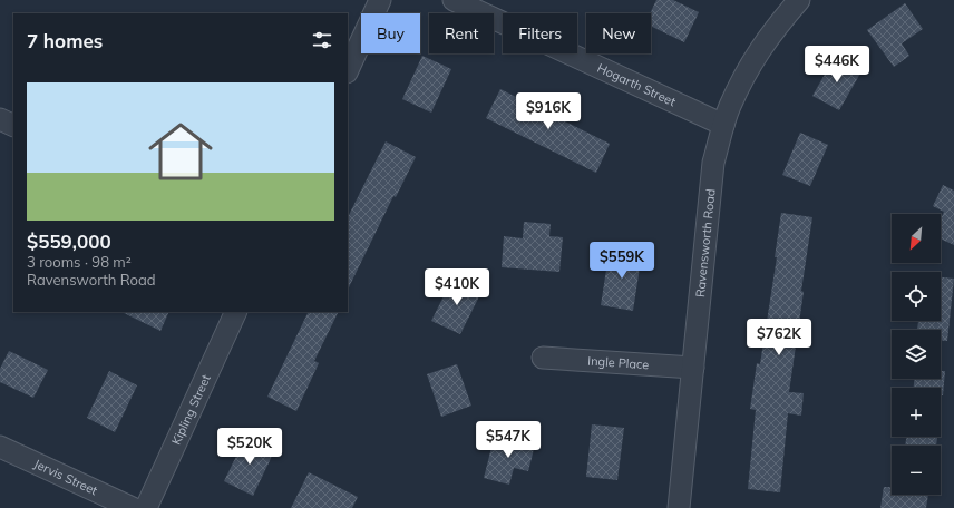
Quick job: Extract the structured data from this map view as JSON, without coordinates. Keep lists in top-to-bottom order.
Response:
{
  "streets": {
    "street": [
      "Hogarth Street",
      "Ravensworth Road",
      "Ingle Place",
      "Kipling Street",
      "Jervis Street"
    ]
  },
  "crossings": [
    ["Hogarth Street", "Ravensworth Road"],
    ["Ravensworth Road", "Ingle Place"]
  ],
  "north": "bottom left",
  "page": {
    "chip": [
      "Buy",
      "Rent",
      "Filters",
      "New"
    ],
    "heading": "7 homes",
    "price": [
      "$446K",
      "$916K",
      "$559K",
      "$410K",
      "$762K",
      "$547K",
      "$520K"
    ],
    "list": [
      {
        "name": "$559,000",
        "note": "3 rooms · 98 m² · Ravensworth Road"
      }
    ],
    "map_buttons": ["+", "−"]
  }
}
